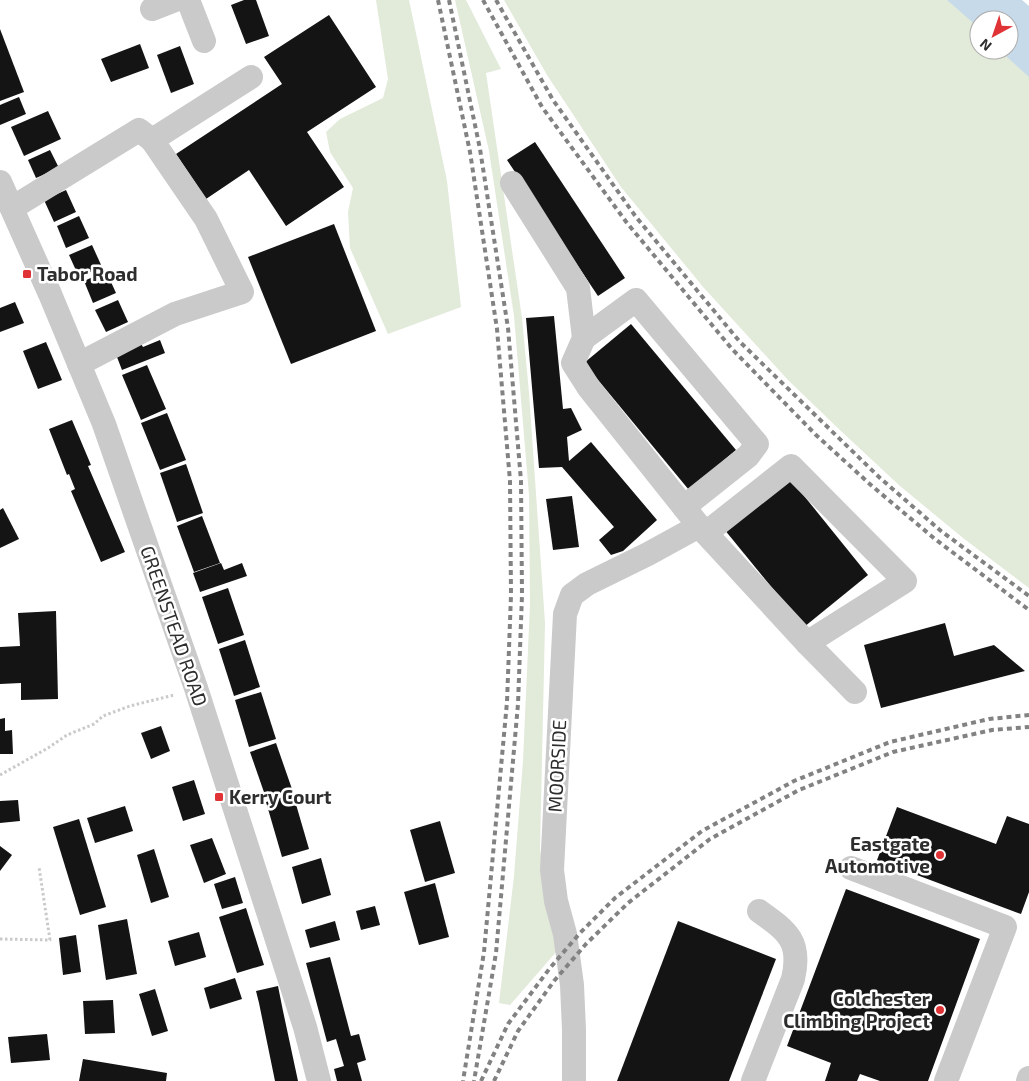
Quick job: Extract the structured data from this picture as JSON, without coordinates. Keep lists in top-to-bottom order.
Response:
{
  "streets": {
    "street": ["GREENSTEAD ROAD", "MOORSIDE"]
  },
  "places": {
    "transit": ["Tabor Road", "Kerry Court"],
    "other": ["Eastgate Automotive", "Colchester Climbing Project"]
  },
  "north": "bottom left"
}
